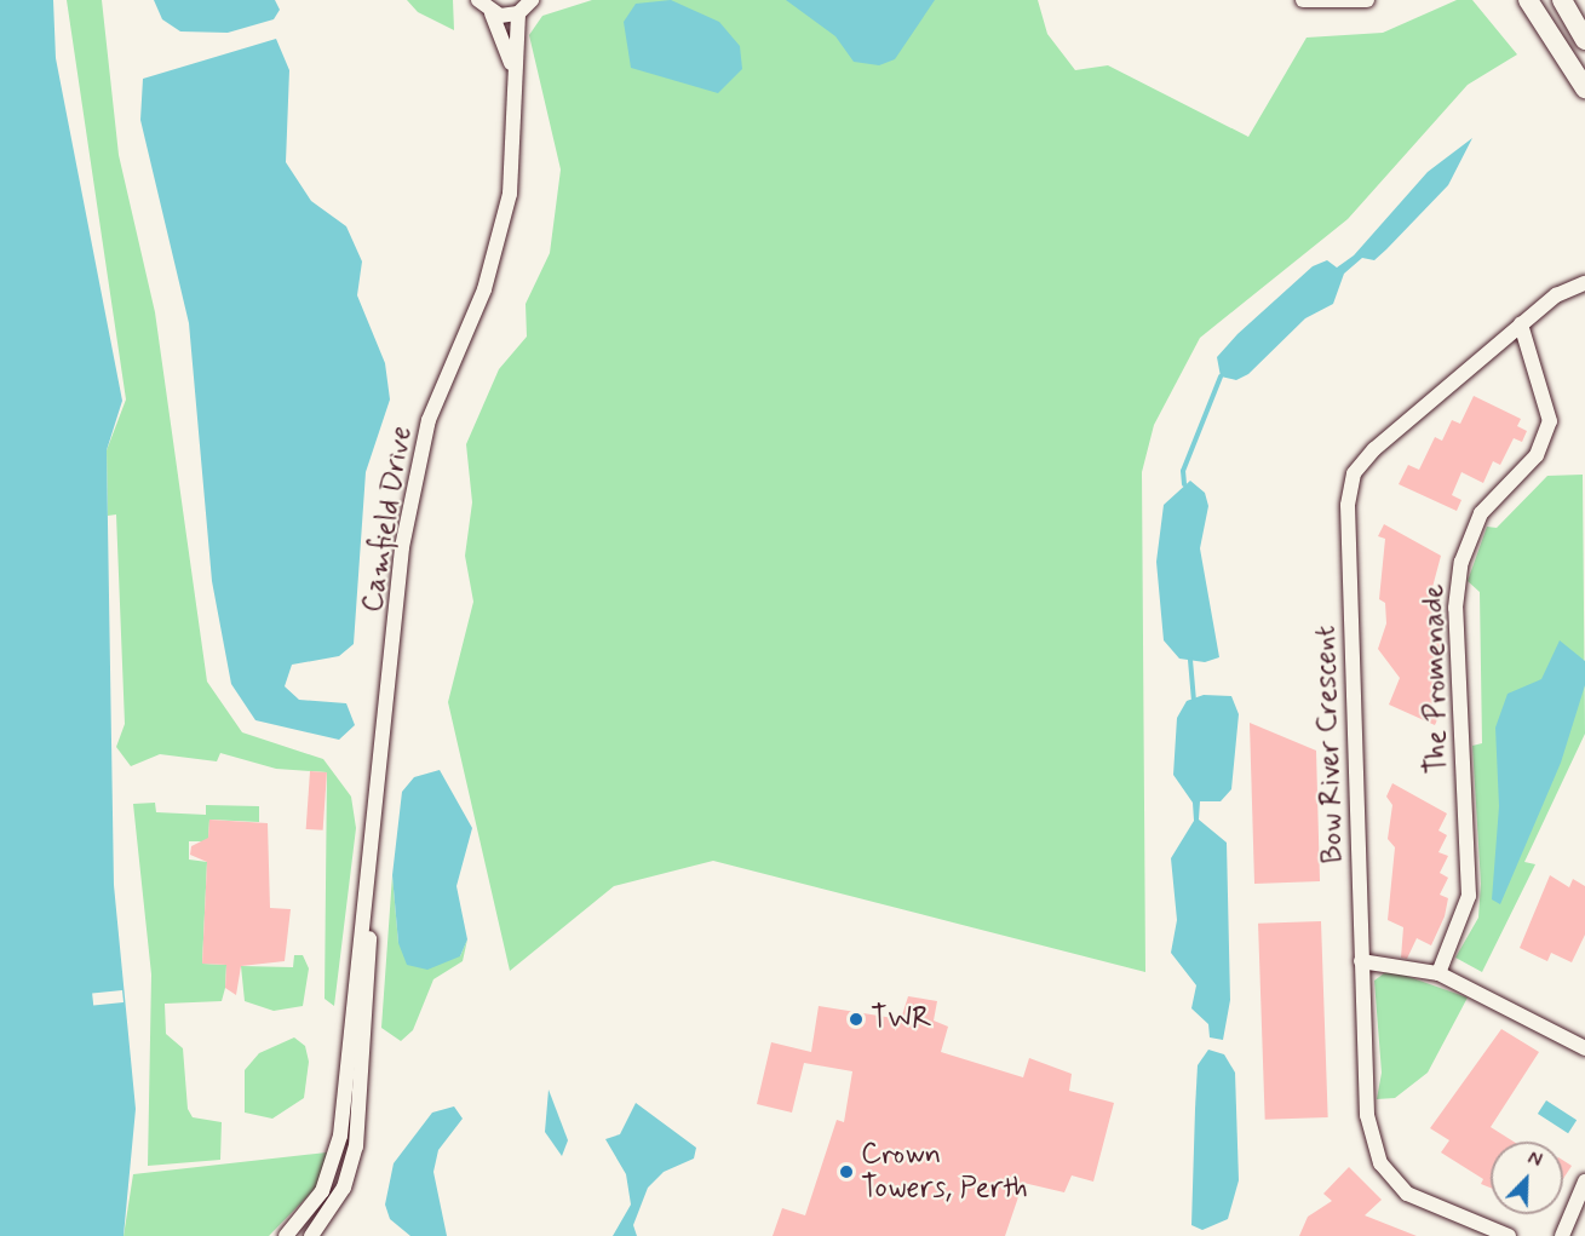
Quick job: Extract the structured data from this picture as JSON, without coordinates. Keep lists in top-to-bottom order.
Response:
{
  "streets": {
    "street": ["Camfield Drive", "The Promenade", "Bow River Crescent"]
  },
  "crossings": [
    ["The Promenade", "Bow River Crescent"]
  ],
  "places": ["TWR", "Crown Towers, Perth"],
  "north": "top right"
}
